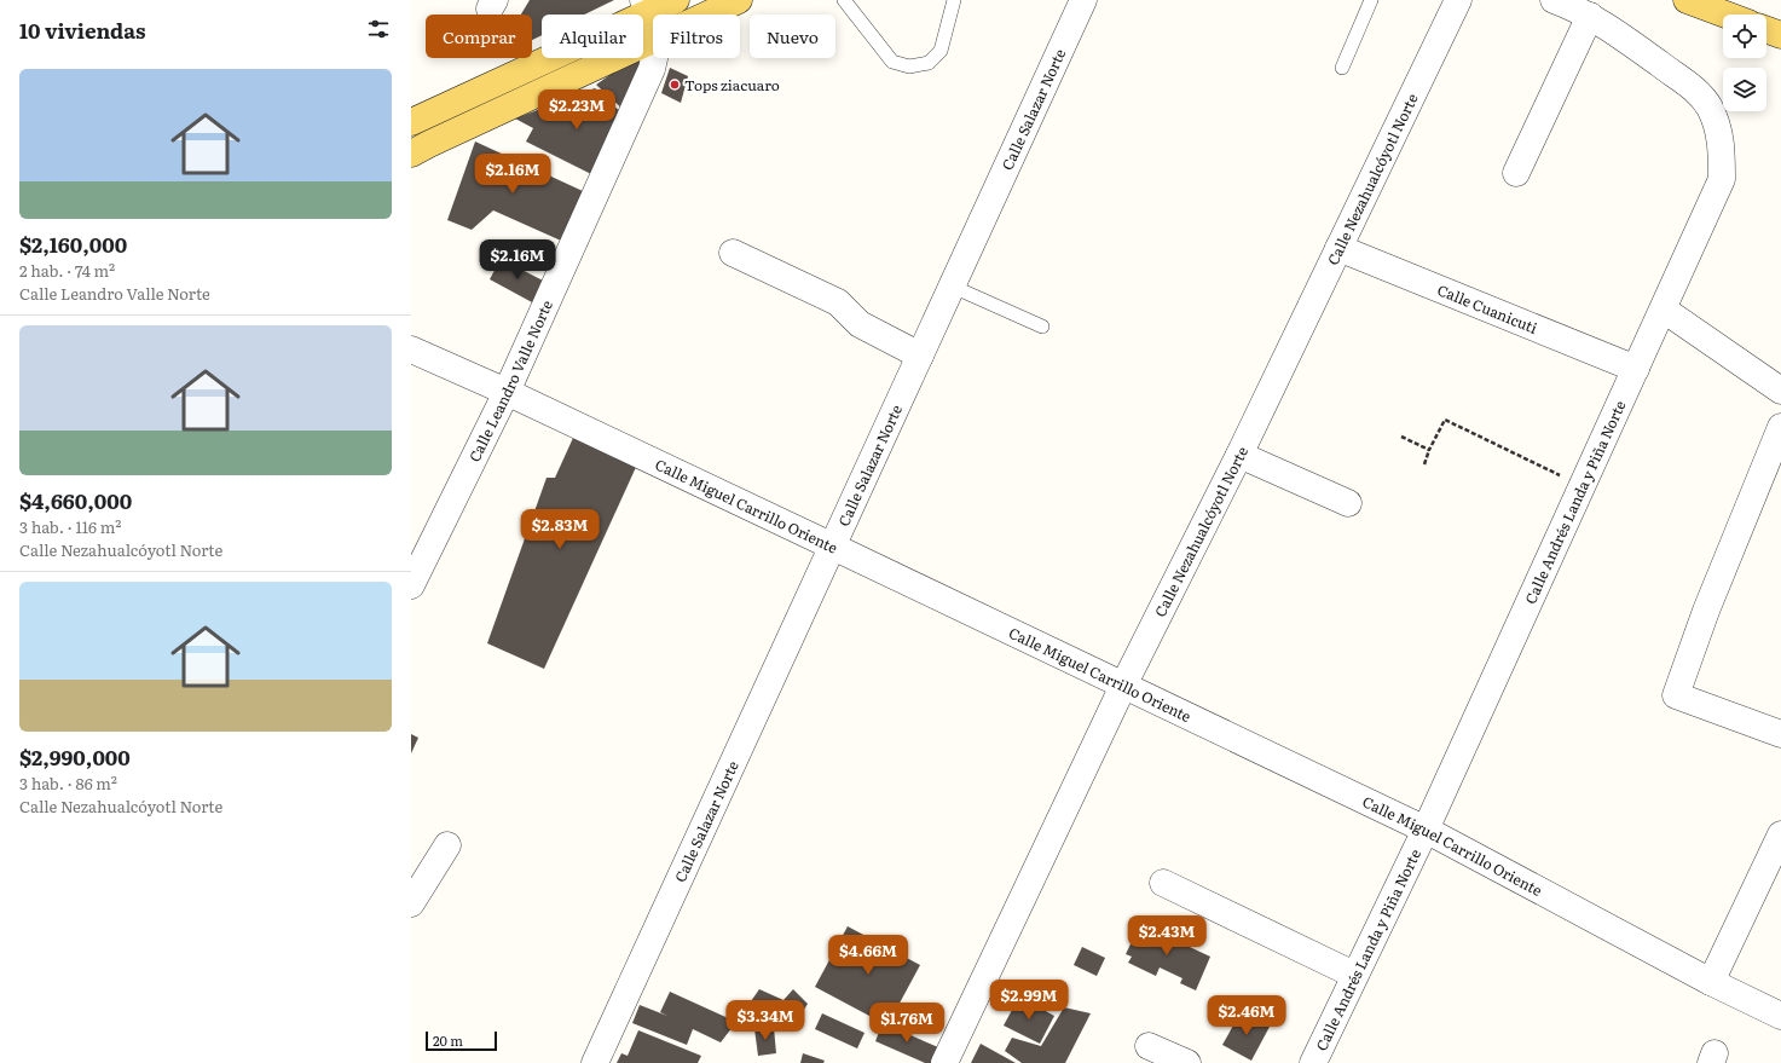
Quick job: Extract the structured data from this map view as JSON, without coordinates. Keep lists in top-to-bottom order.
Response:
{
  "streets": {
    "street": [
      "Calle Salazar Norte",
      "Calle Nezahualcóyotl Norte",
      "Calle Cuanicuti",
      "Calle Leandro Valle Norte",
      "Calle Andrés Landa y Piña Norte",
      "Calle Miguel Carrillo Oriente"
    ]
  },
  "crossings": [
    ["Calle Salazar Norte", "Calle Miguel Carrillo Oriente"],
    ["Calle Nezahualcóyotl Norte", "Calle Cuanicuti"],
    ["Calle Nezahualcóyotl Norte", "Calle Miguel Carrillo Oriente"],
    ["Calle Cuanicuti", "Calle Andrés Landa y Piña Norte"],
    ["Calle Leandro Valle Norte", "Calle Miguel Carrillo Oriente"],
    ["Calle Andrés Landa y Piña Norte", "Calle Miguel Carrillo Oriente"]
  ],
  "places": ["Tops ziacuaro"],
  "scale_bar": "20 m",
  "page": {
    "heading": "10 viviendas",
    "chip": [
      "Comprar",
      "Alquilar",
      "Filtros",
      "Nuevo"
    ],
    "list": [
      {
        "name": "$2,160,000",
        "note": "2 hab. · 74 m² · Calle Leandro Valle Norte"
      },
      {
        "name": "$4,660,000",
        "note": "3 hab. · 116 m² · Calle Nezahualcóyotl Norte"
      },
      {
        "name": "$2,990,000",
        "note": "3 hab. · 86 m² · Calle Nezahualcóyotl Norte"
      }
    ],
    "price": [
      "$2.23M",
      "$2.16M",
      "$2.16M",
      "$2.83M",
      "$2.43M",
      "$4.66M",
      "$2.99M",
      "$2.46M",
      "$3.34M",
      "$1.76M"
    ],
    "scale": "20 m"
  }
}
